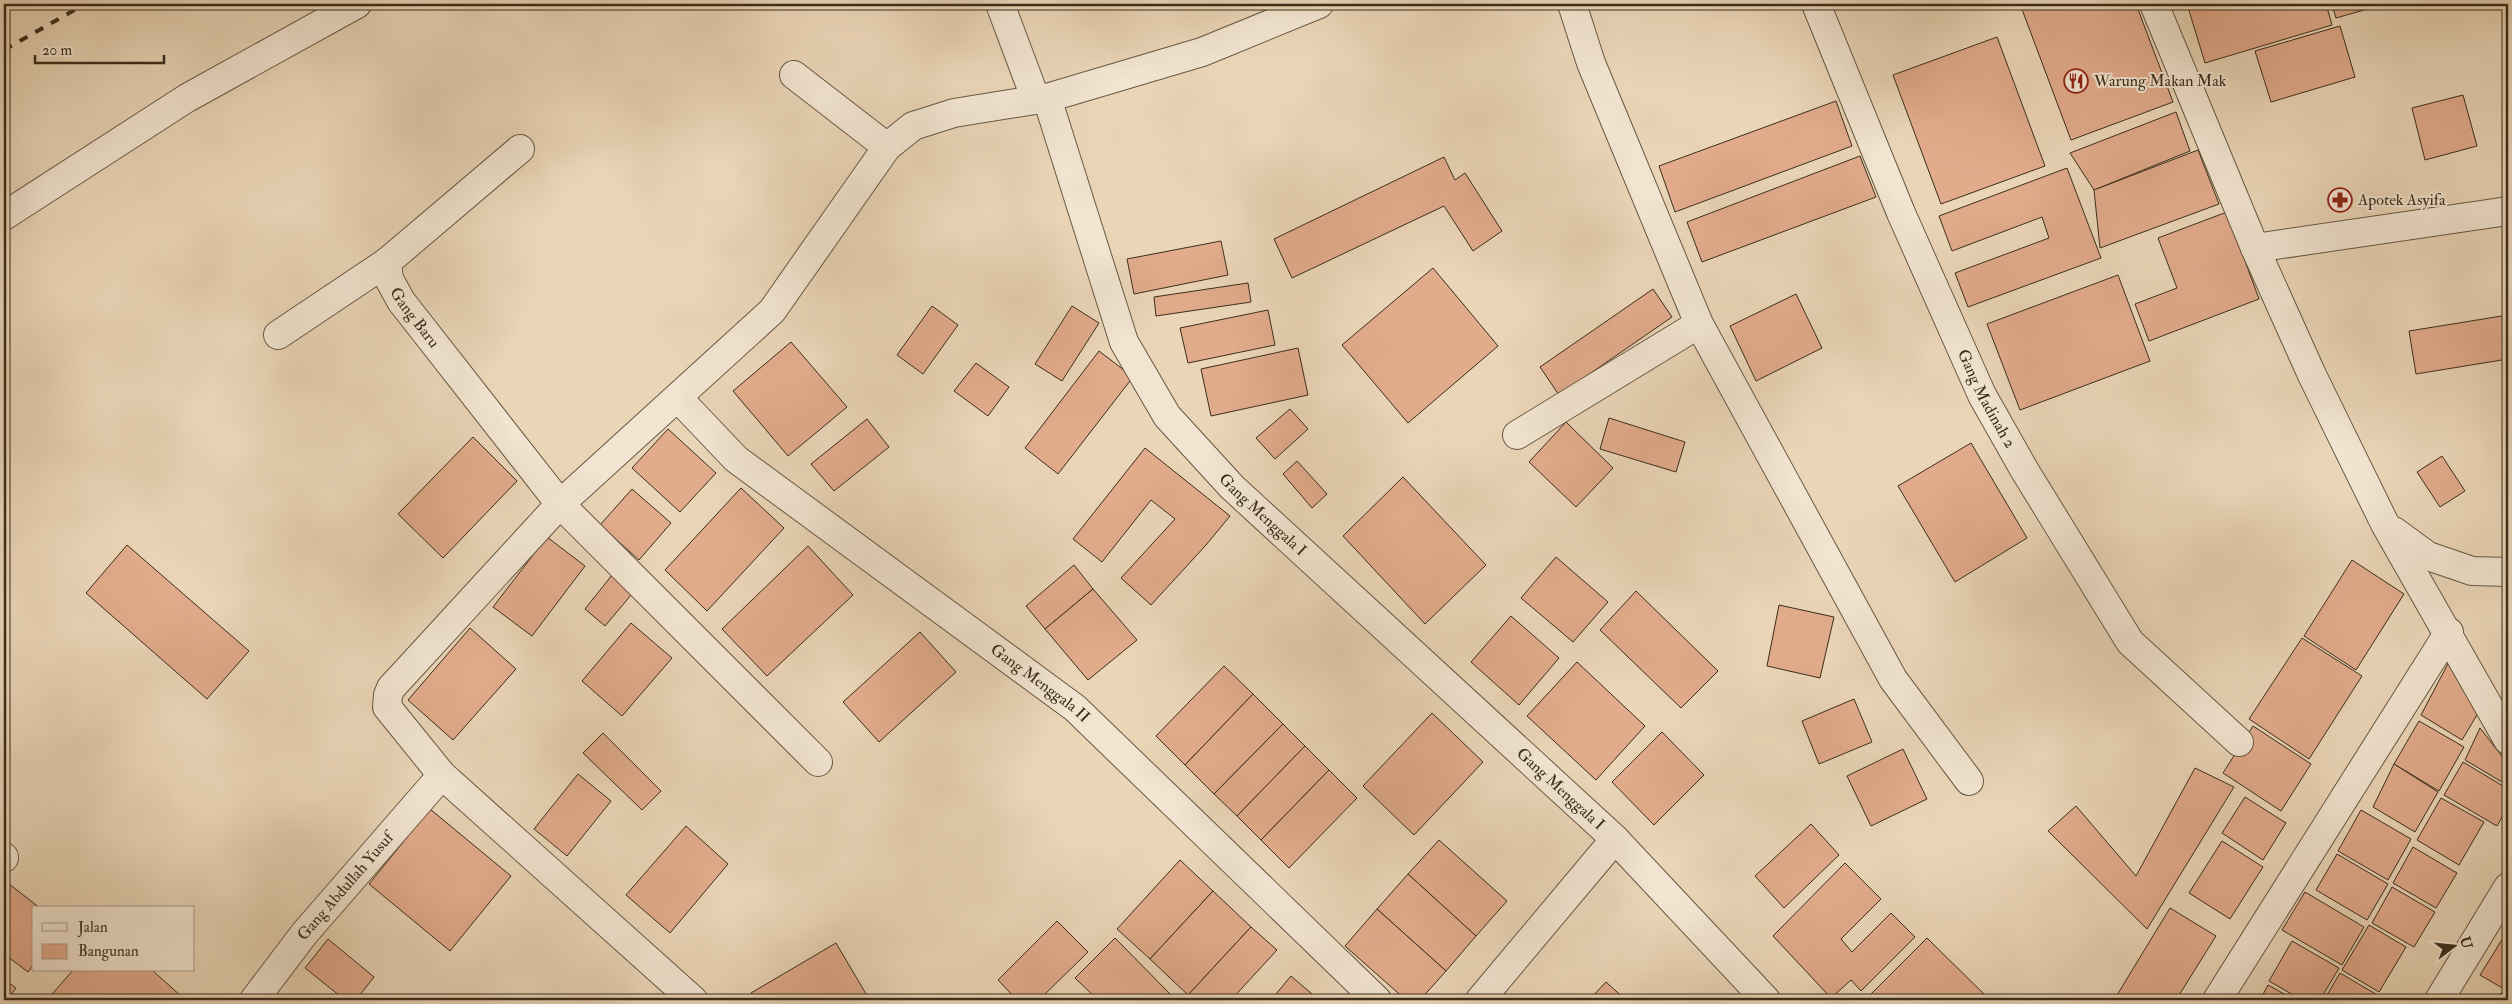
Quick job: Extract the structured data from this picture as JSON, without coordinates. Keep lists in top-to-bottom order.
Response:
{
  "streets": {
    "street": [
      "Gang Baru",
      "Gang Madinah 2",
      "Gang Menggala I",
      "Gang Menggala II",
      "Gang Abdullah Yusuf"
    ]
  },
  "places": {
    "restaurant": ["Warung Makan Mak"],
    "pharmacy": ["Apotek Asyifa"]
  },
  "legend": ["Jalan", "Bangunan"],
  "scale_bar": "20 m",
  "north": "right"
}
